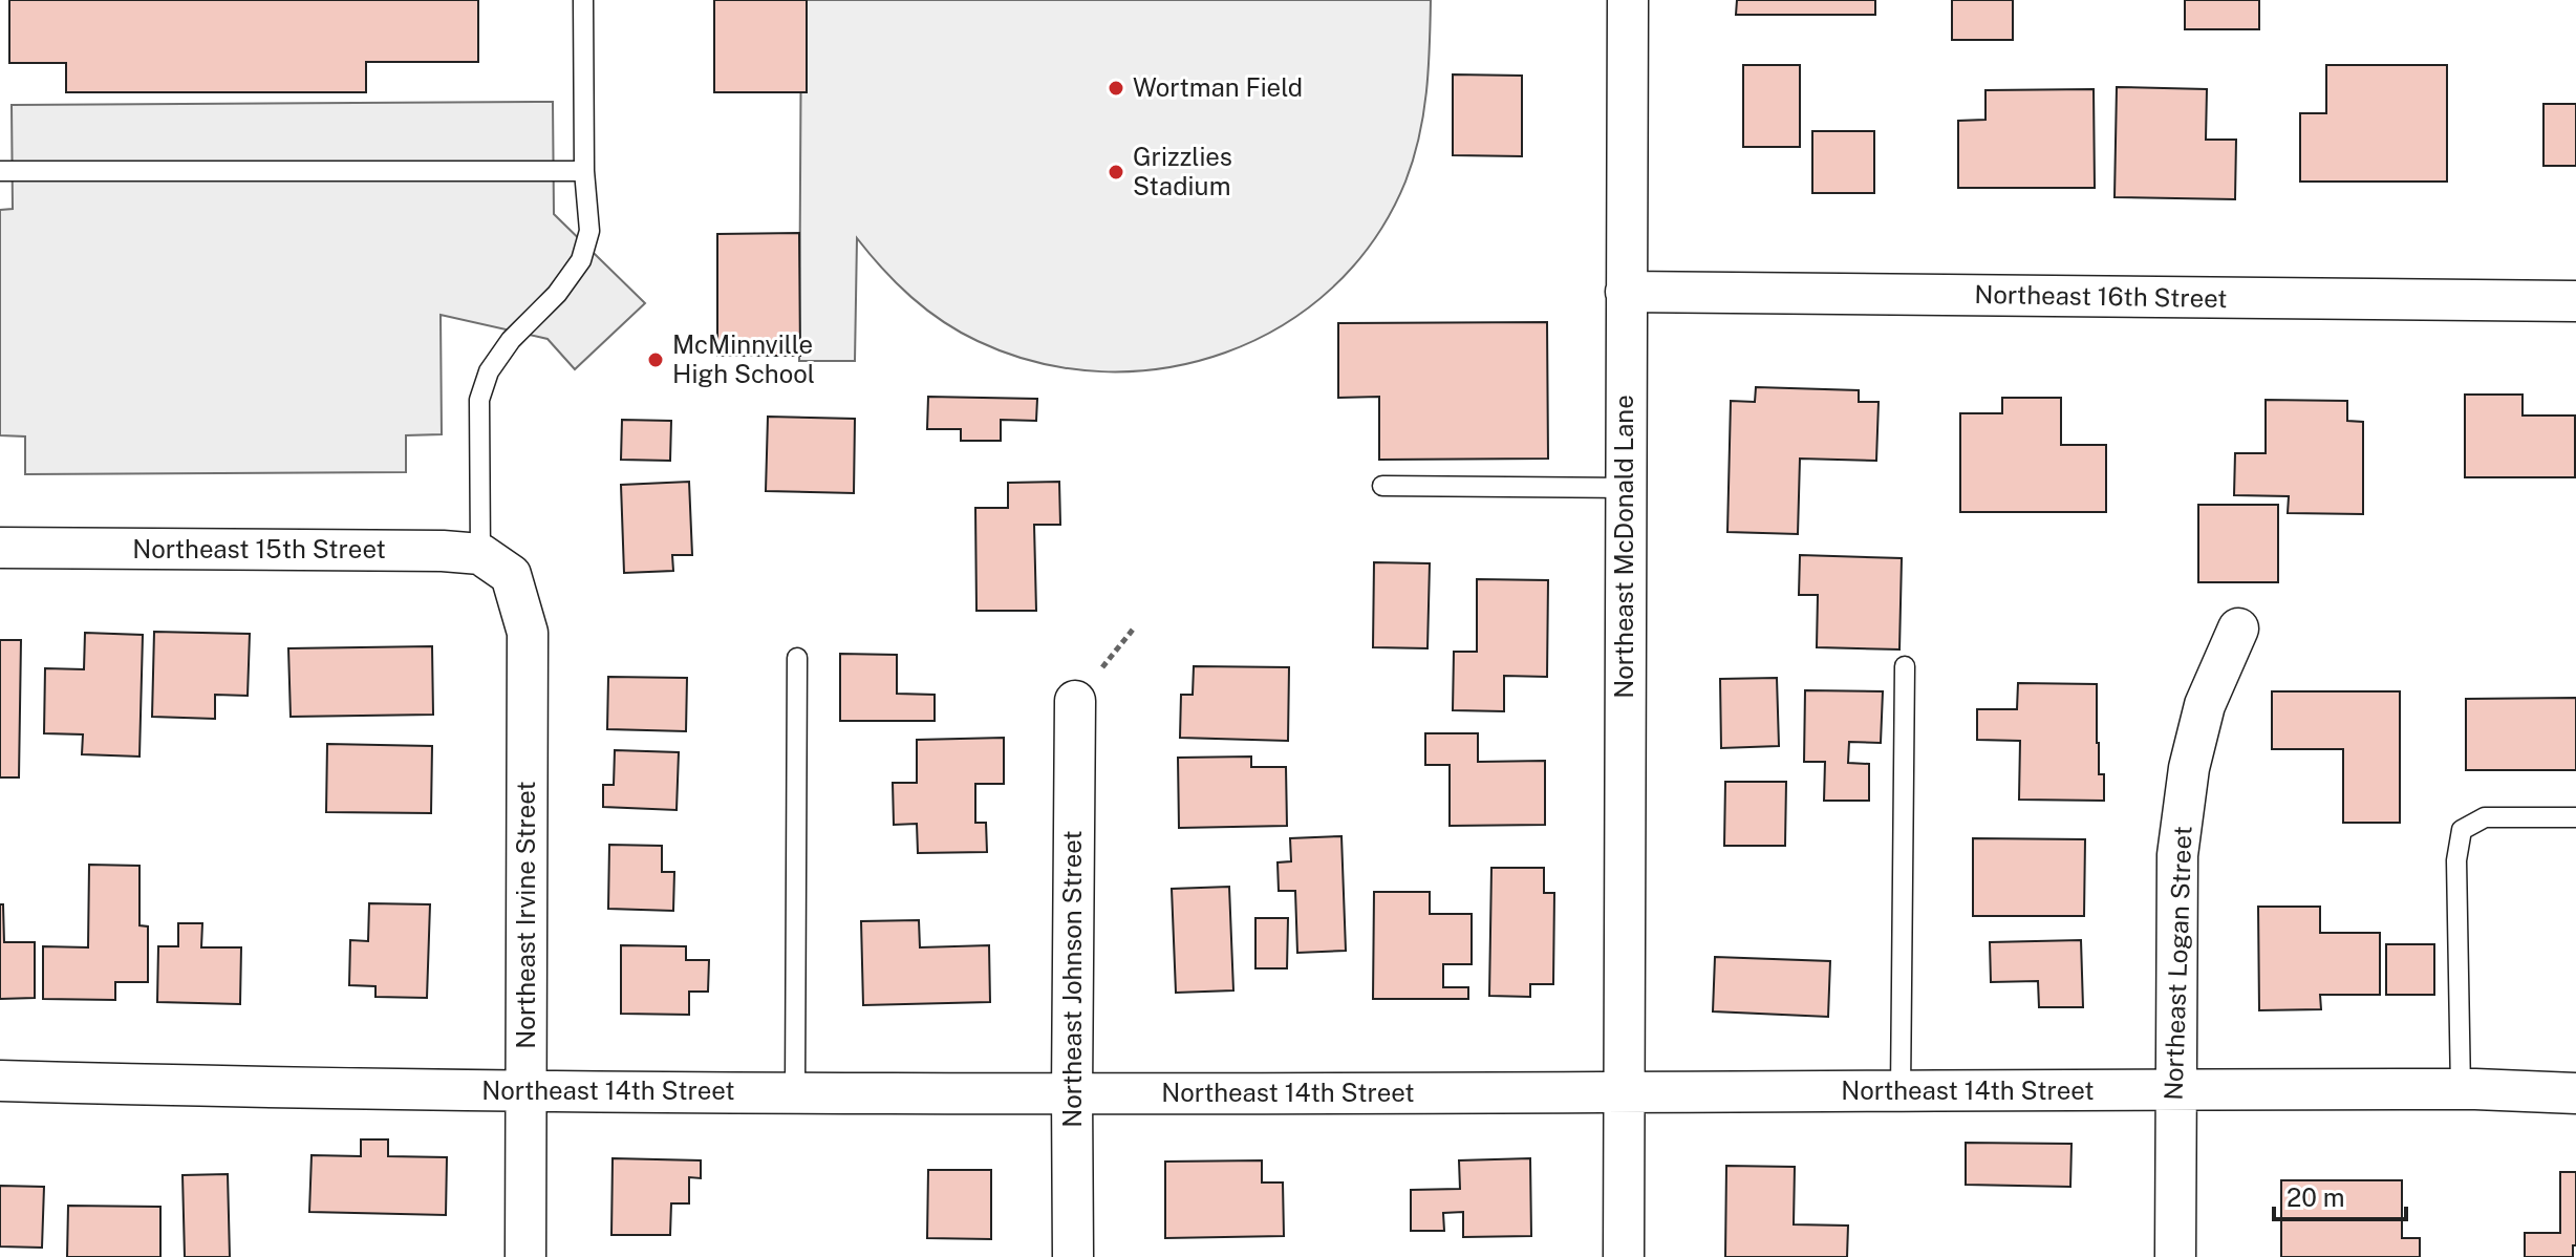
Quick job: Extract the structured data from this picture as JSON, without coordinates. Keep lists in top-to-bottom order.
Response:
{
  "streets": {
    "street": [
      "Northeast 16th Street",
      "Northeast McDonald Lane",
      "Northeast 15th Street",
      "Northeast Irvine Street",
      "Northeast Logan Street",
      "Northeast Johnson Street",
      "Northeast 14th Street"
    ]
  },
  "crossings": [
    ["Northeast 16th Street", "Northeast McDonald Lane"],
    ["Northeast McDonald Lane", "Northeast 14th Street"],
    ["Northeast 15th Street", "Northeast Irvine Street"],
    ["Northeast Irvine Street", "Northeast 14th Street"],
    ["Northeast Logan Street", "Northeast 14th Street"],
    ["Northeast Johnson Street", "Northeast 14th Street"]
  ],
  "places": ["Wortman Field", "Grizzlies Stadium", "McMinnville High School"],
  "scale_bar": "20 m"
}
